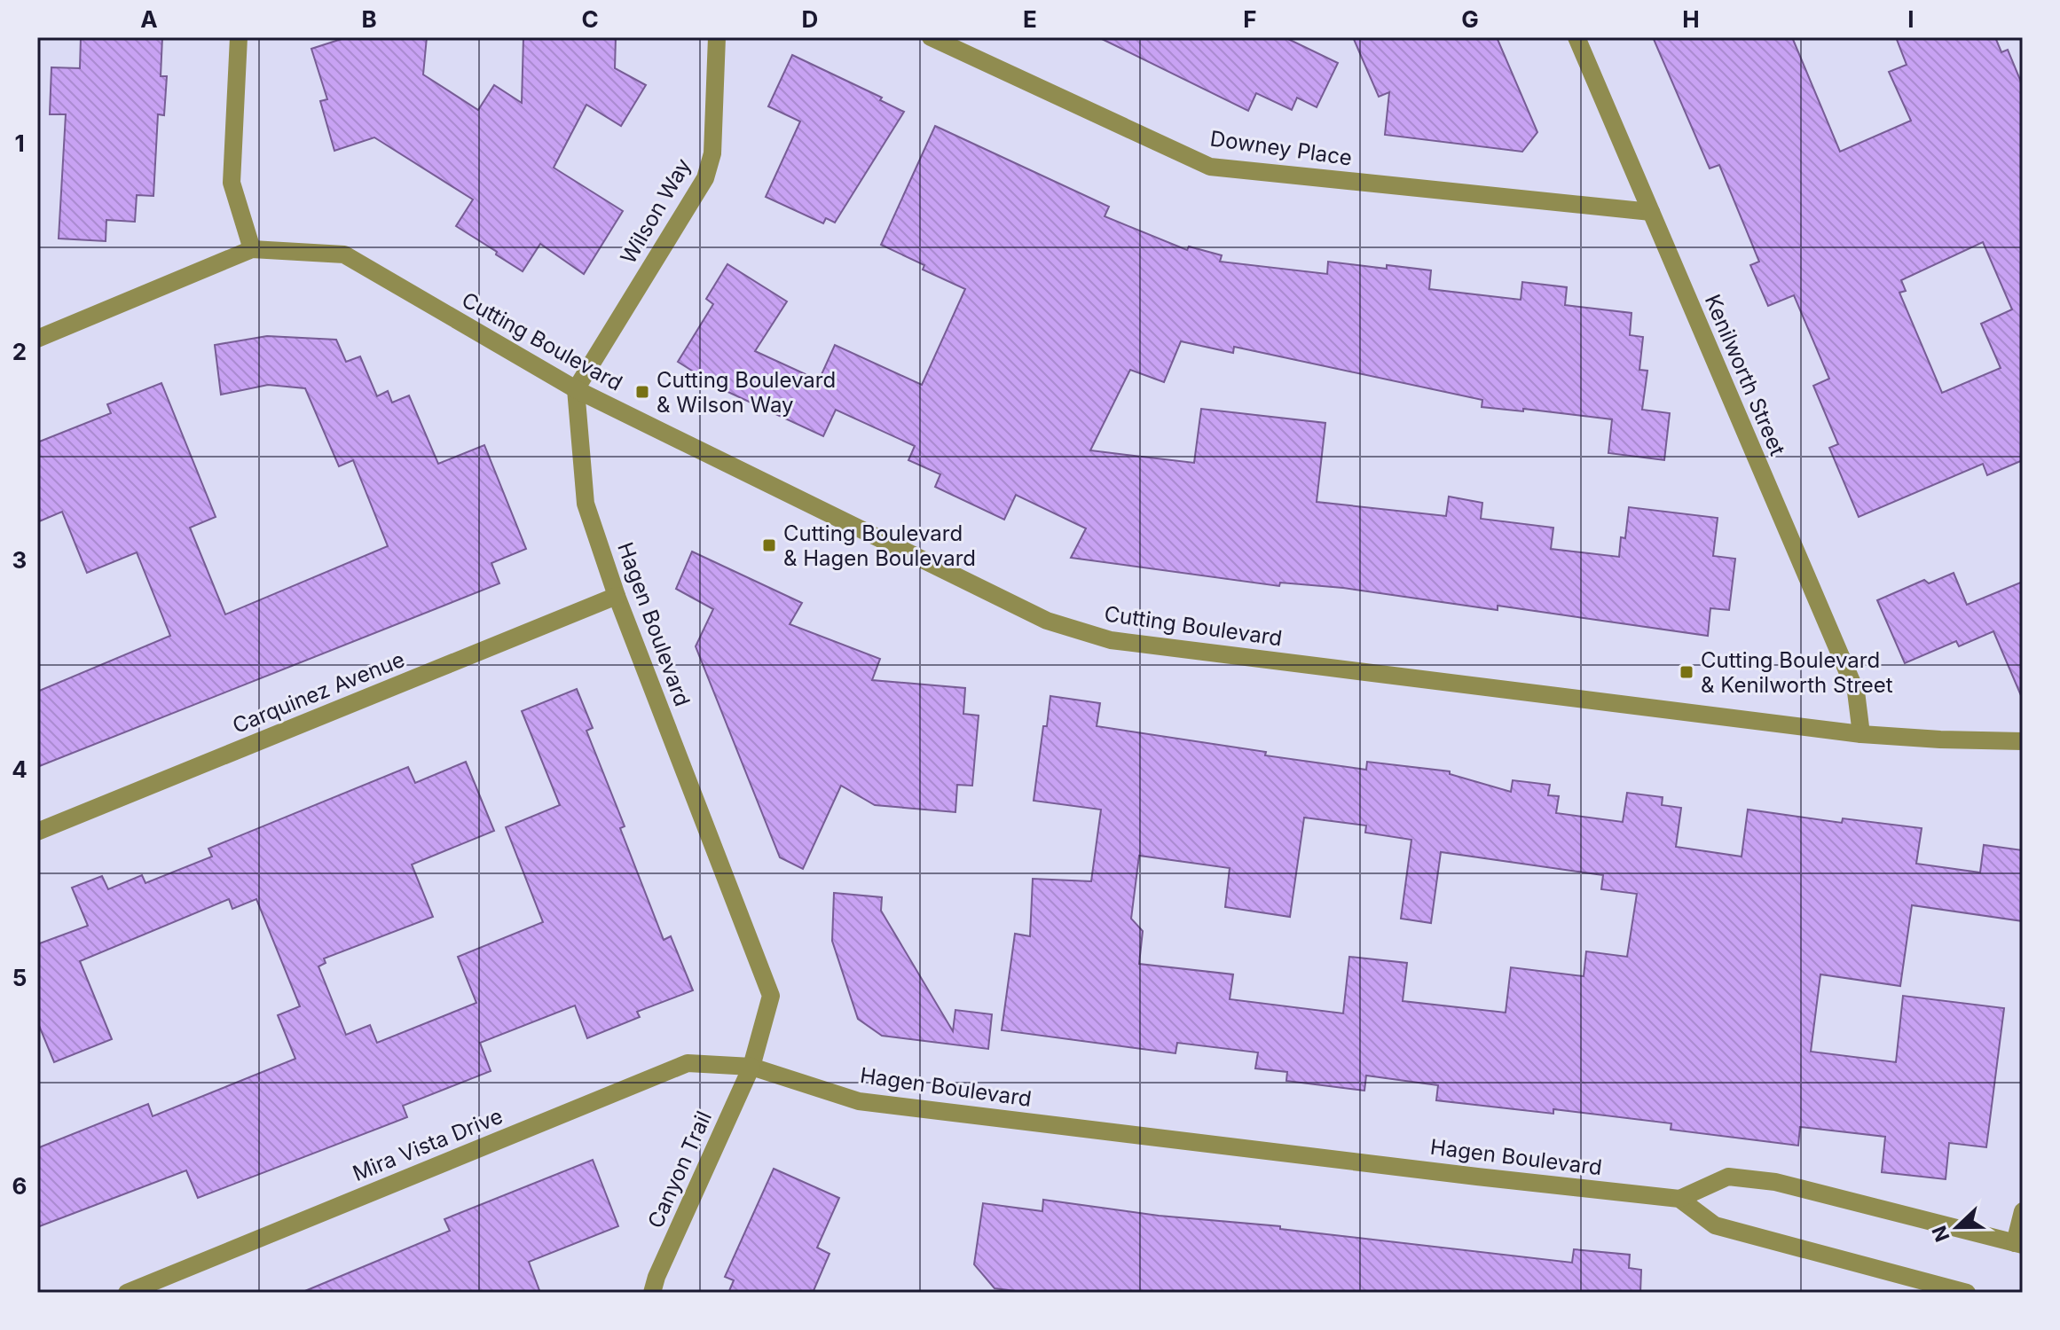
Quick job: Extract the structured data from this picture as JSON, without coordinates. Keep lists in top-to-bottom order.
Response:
{
  "streets": {
    "street": [
      "Downey Place",
      "Wilson Way",
      "Cutting Boulevard",
      "Kenilworth Street",
      "Hagen Boulevard",
      "Carquinez Avenue",
      "Mira Vista Drive",
      "Canyon Trail"
    ]
  },
  "crossings": [
    ["Downey Place", "Kenilworth Street"],
    ["Wilson Way", "Cutting Boulevard"],
    ["Wilson Way", "Hagen Boulevard"],
    ["Cutting Boulevard", "Kenilworth Street"],
    ["Cutting Boulevard", "Hagen Boulevard"],
    ["Hagen Boulevard", "Carquinez Avenue"],
    ["Hagen Boulevard", "Mira Vista Drive"],
    ["Hagen Boulevard", "Canyon Trail"],
    ["Mira Vista Drive", "Canyon Trail"]
  ],
  "places": {
    "transit": ["Cutting Boulevard & Wilson Way", "Cutting Boulevard & Hagen Boulevard", "Cutting Boulevard & Kenilworth Street"]
  },
  "north": "left",
  "grid": {
    "columns": [
      "A",
      "B",
      "C",
      "D",
      "E",
      "F",
      "G",
      "H",
      "I"
    ],
    "rows": [
      "1",
      "2",
      "3",
      "4",
      "5",
      "6"
    ]
  }
}
